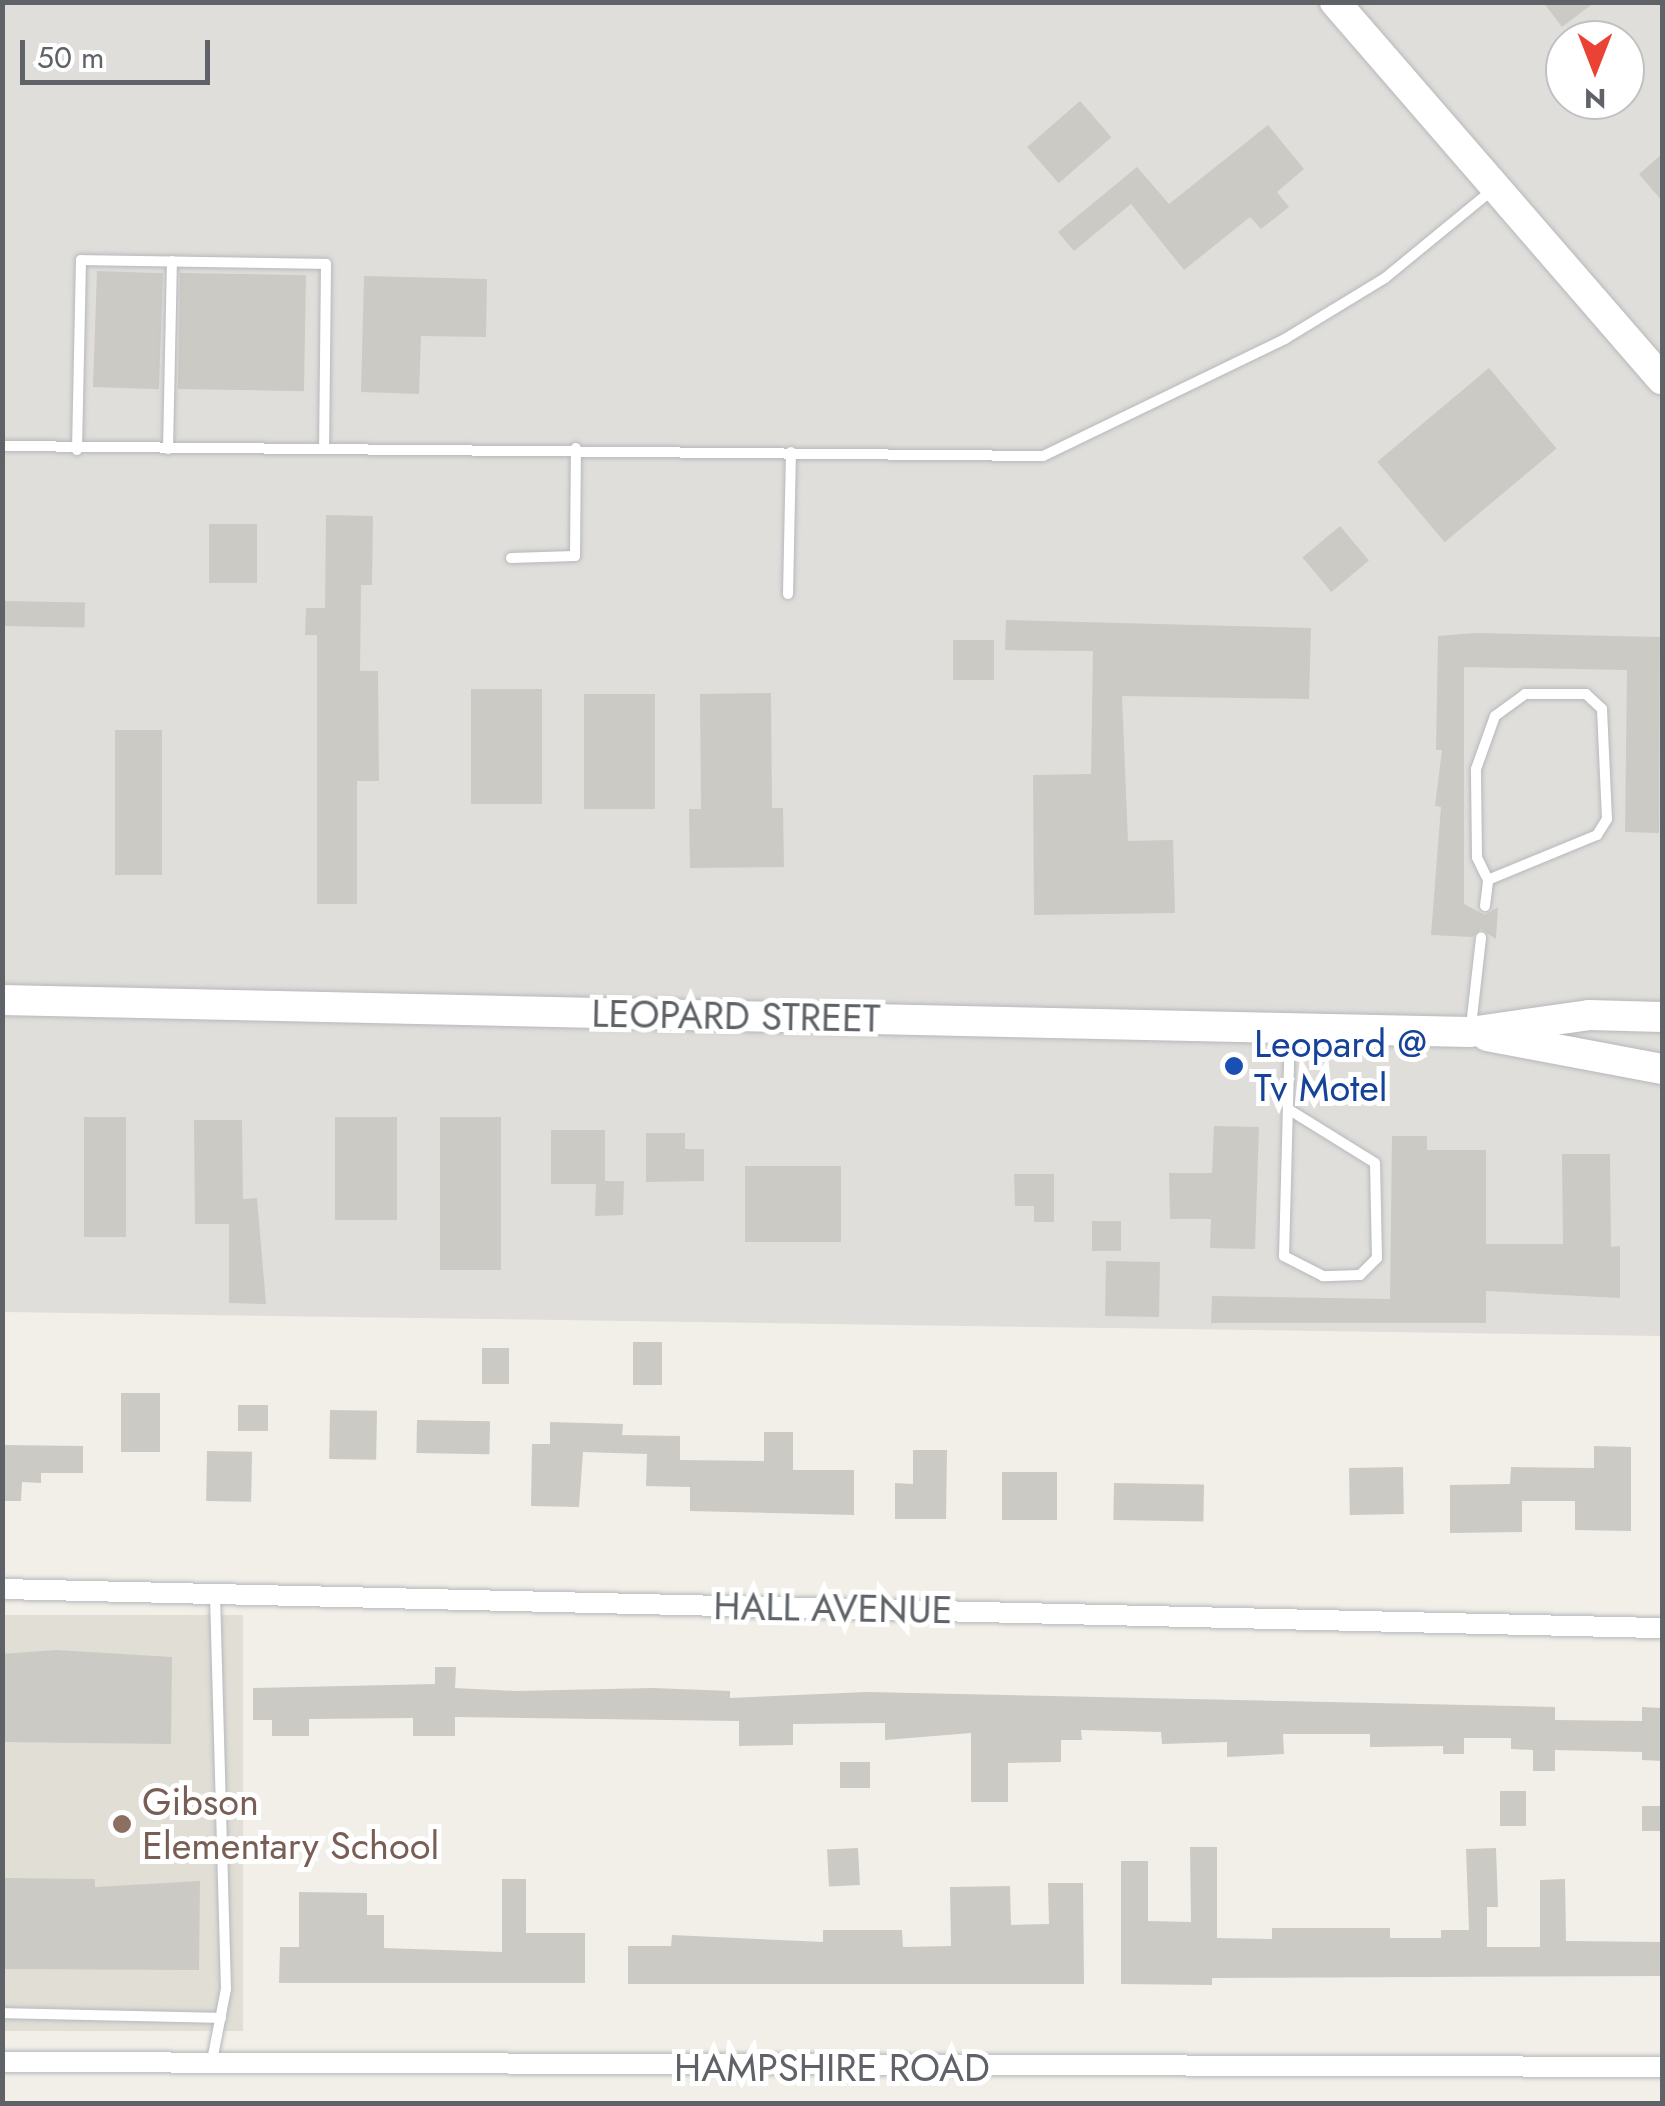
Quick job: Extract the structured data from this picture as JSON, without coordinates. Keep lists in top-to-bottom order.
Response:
{
  "streets": {
    "main road": ["LEOPARD STREET"],
    "street": ["HALL AVENUE", "HAMPSHIRE ROAD"]
  },
  "places": ["Leopard @ Tv Motel", "Gibson Elementary School"],
  "scale_bar": "50 m",
  "north": "bottom"
}
